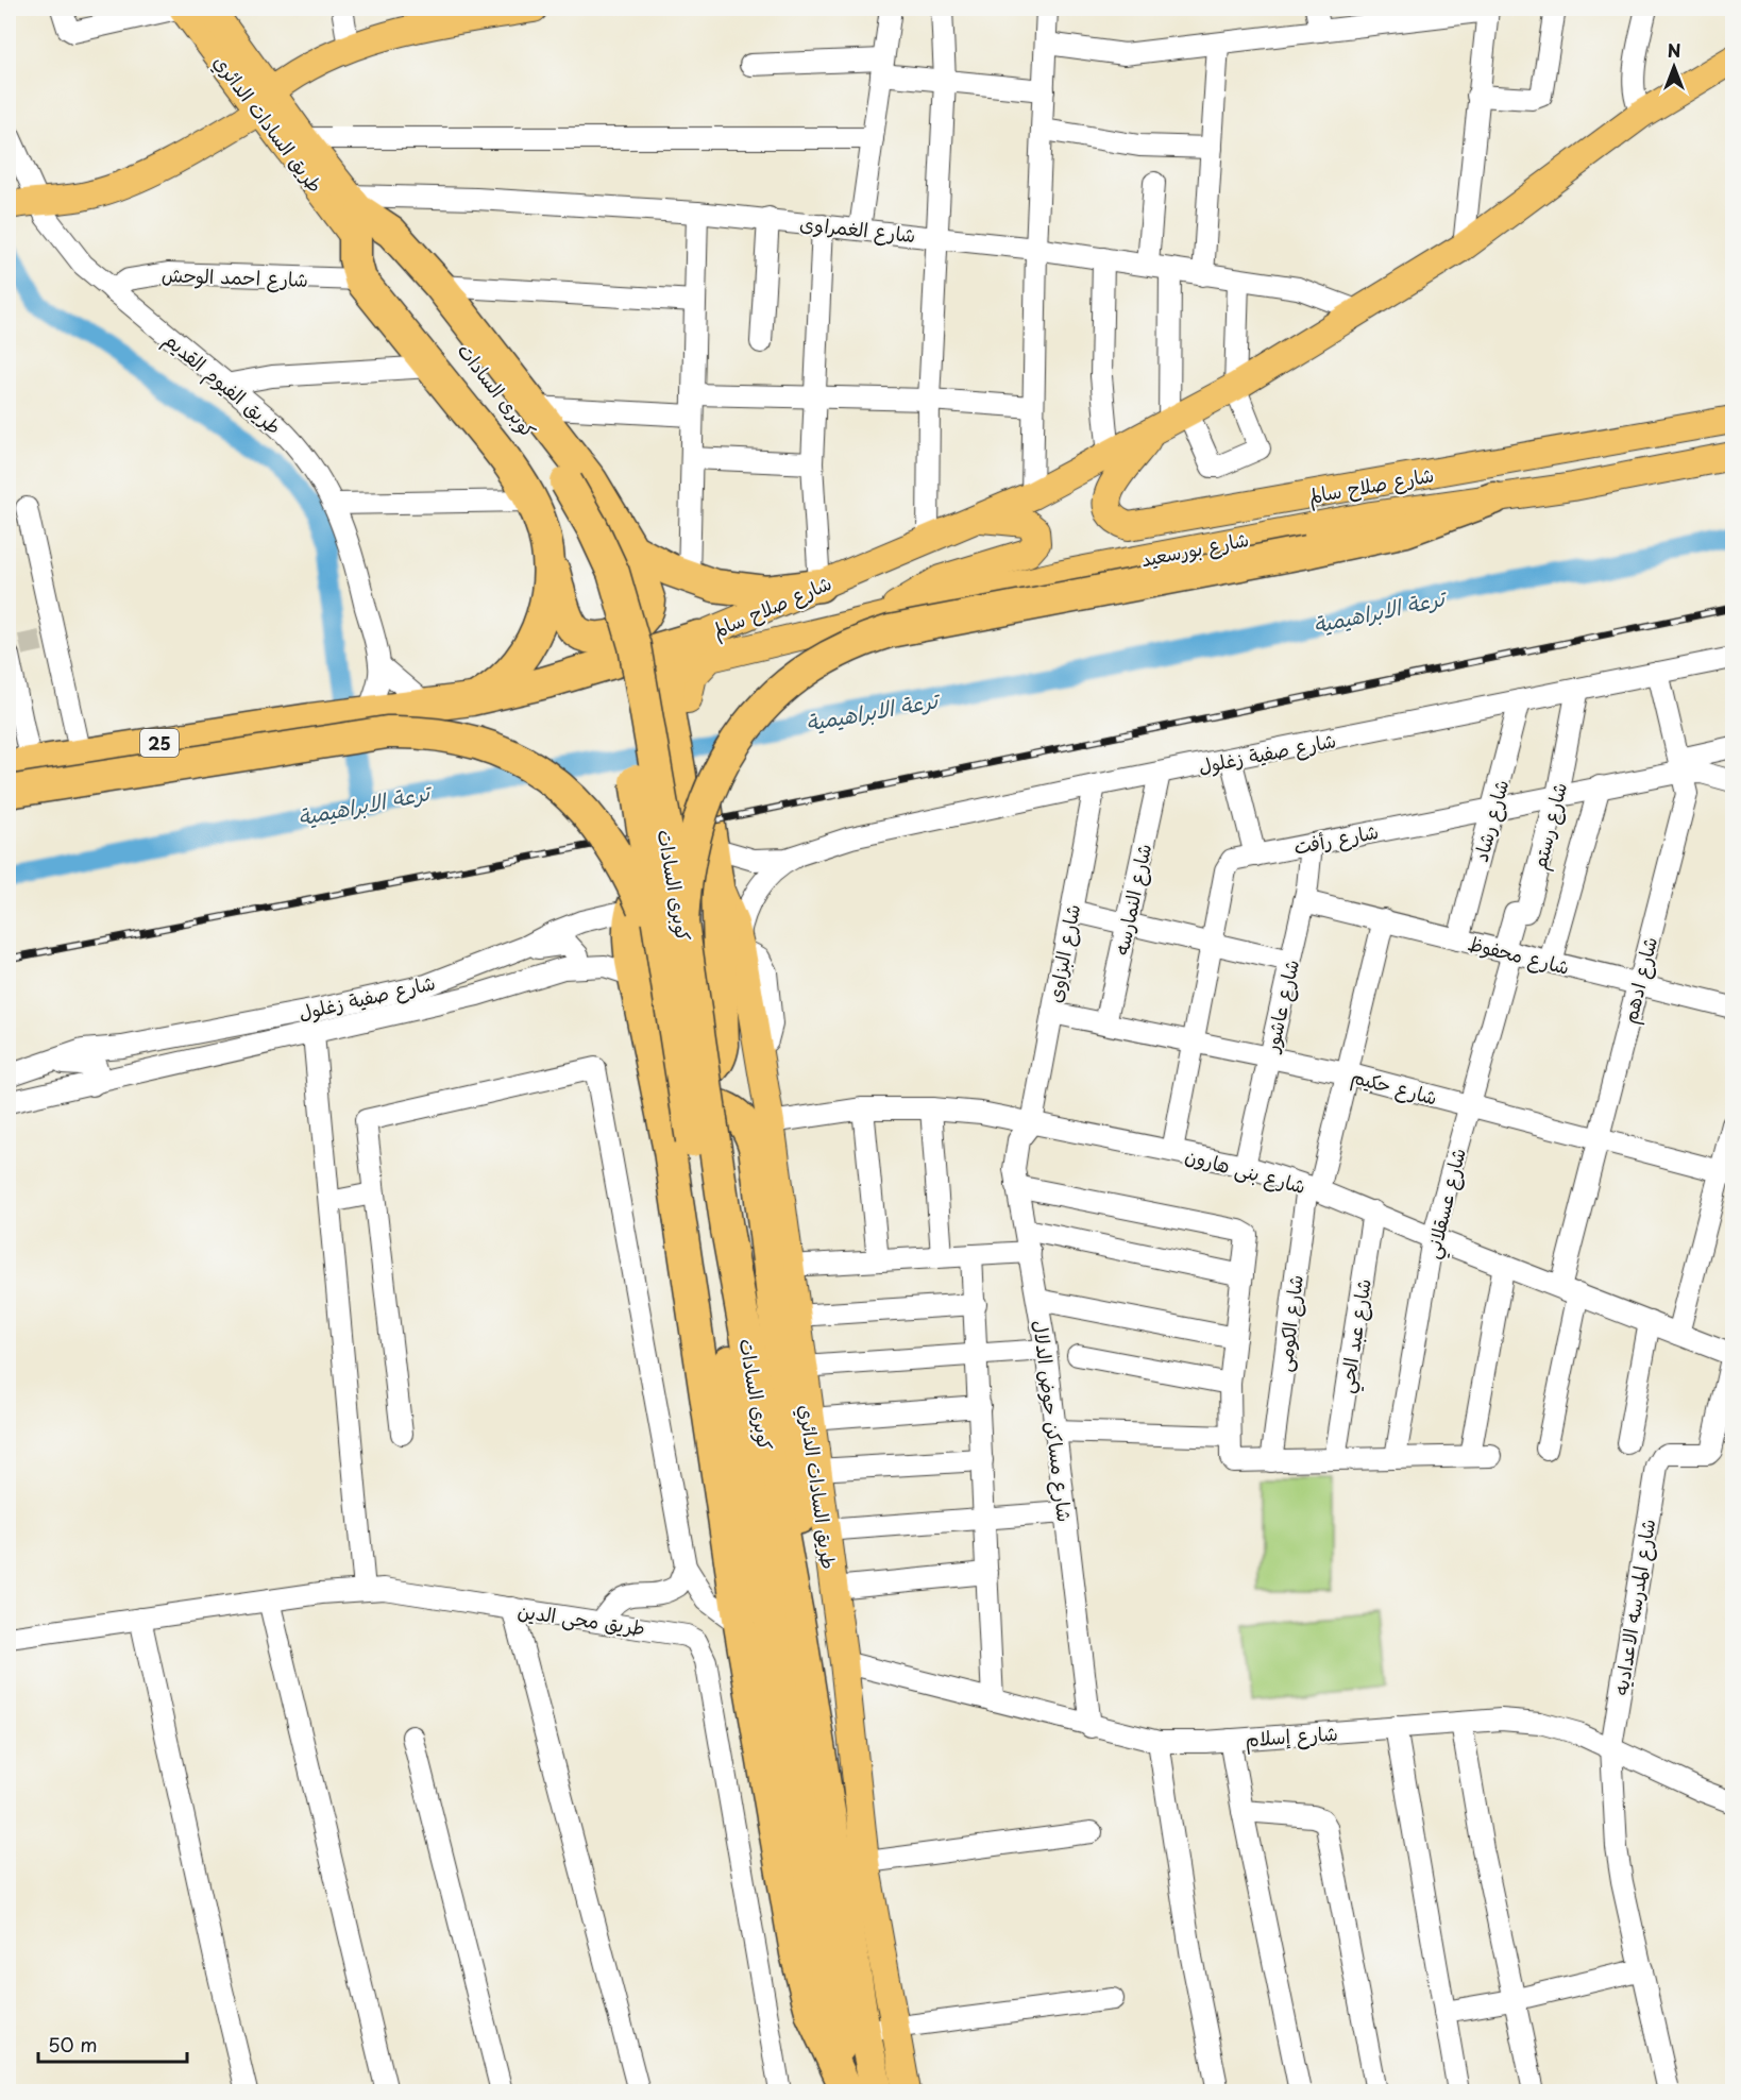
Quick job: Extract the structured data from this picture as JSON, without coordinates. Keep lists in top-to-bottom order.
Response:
{
  "streets": {
    "highway": [
      "طريق السادات الدائري",
      "كوبرى السادات",
      "شارع صلاح سالم",
      "25"
    ],
    "main road": ["شارع بورسعيد"],
    "street": [
      "شارع الغمراوى",
      "شارع احمد الوحش",
      "طريق الفيوم القديم",
      "شارع صفية زغلول",
      "شارع رشاد",
      "شارع رستم",
      "شارع رأفت",
      "شارع النمارسه",
      "شارع البزاوى",
      "شارع محفوظ",
      "شارع ادهم",
      "شارع عاشور",
      "شارع حكيم",
      "شارع بنى هارون",
      "شارع عسقلاني",
      "شارع الكومى",
      "شارع عبد الحي",
      "شارع مساكن حوض الدلال",
      "شارع المدرسه الاعداديه",
      "طريق محى الدين",
      "شارع إسلام"
    ]
  },
  "crossings": [
    ["طريق السادات الدائري", "شارع الغمراوى"],
    ["طريق السادات الدائري", "كوبرى السادات"],
    ["طريق السادات الدائري", "شارع إسلام"],
    ["شارع الغمراوى", "كوبرى السادات"],
    ["شارع الغمراوى", "شارع صلاح سالم"],
    ["شارع احمد الوحش", "طريق الفيوم القديم"],
    ["طريق الفيوم القديم", "شارع صلاح سالم"],
    ["شارع صلاح سالم", "25"],
    ["شارع صفية زغلول", "شارع رشاد"],
    ["شارع صفية زغلول", "شارع رستم"],
    ["شارع صفية زغلول", "شارع النمارسه"],
    ["شارع صفية زغلول", "شارع البزاوى"],
    ["شارع صفية زغلول", "شارع ادهم"],
    ["شارع رشاد", "شارع رأفت"],
    ["شارع رشاد", "شارع محفوظ"],
    ["شارع رستم", "شارع رأفت"],
    ["شارع رستم", "شارع محفوظ"],
    ["شارع رستم", "شارع عسقلاني"],
    ["شارع رأفت", "شارع ادهم"],
    ["شارع رأفت", "شارع عاشور"],
    ["شارع رأفت", "شارع حكيم"],
    ["شارع رأفت", "شارع بنى هارون"],
    ["شارع النمارسه", "شارع حكيم"],
    ["شارع البزاوى", "شارع حكيم"],
    ["شارع البزاوى", "شارع بنى هارون"],
    ["شارع البزاوى", "شارع مساكن حوض الدلال"],
    ["شارع محفوظ", "شارع ادهم"],
    ["شارع محفوظ", "شارع عاشور"],
    ["شارع محفوظ", "شارع عسقلاني"],
    ["شارع محفوظ", "شارع الكومى"],
    ["شارع ادهم", "شارع حكيم"],
    ["شارع ادهم", "شارع بنى هارون"],
    ["شارع عاشور", "شارع حكيم"],
    ["شارع عاشور", "شارع بنى هارون"],
    ["شارع حكيم", "شارع عسقلاني"],
    ["شارع حكيم", "شارع الكومى"],
    ["شارع بنى هارون", "شارع عسقلاني"],
    ["شارع بنى هارون", "شارع الكومى"],
    ["شارع بنى هارون", "شارع عبد الحي"],
    ["شارع بنى هارون", "شارع مساكن حوض الدلال"],
    ["شارع بنى هارون", "شارع المدرسه الاعداديه"],
    ["شارع مساكن حوض الدلال", "شارع إسلام"],
    ["شارع المدرسه الاعداديه", "شارع إسلام"]
  ],
  "water": ["ترعة الابراهيمية"],
  "scale_bar": "50 m",
  "north": "top"
}
